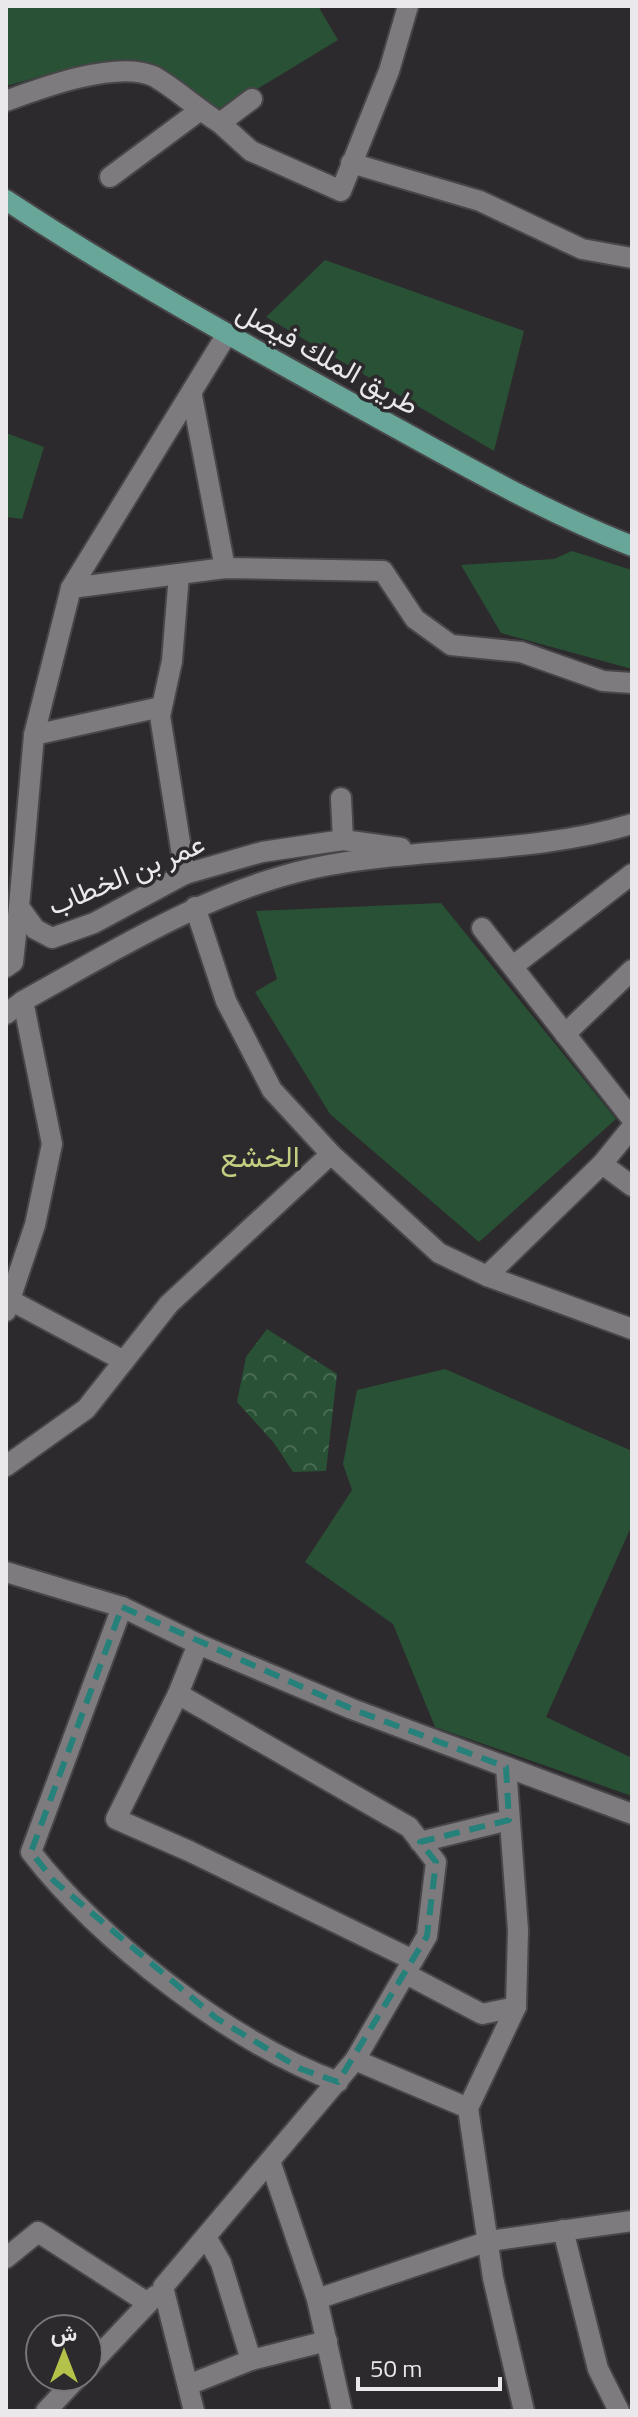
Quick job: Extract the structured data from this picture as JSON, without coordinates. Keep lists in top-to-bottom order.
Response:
{
  "streets": {
    "main road": ["طريق الملك فيصل"],
    "street": ["عمر بن الخطاب"]
  },
  "districts": ["الخشع"],
  "scale_bar": "50 m",
  "north": "top"
}
